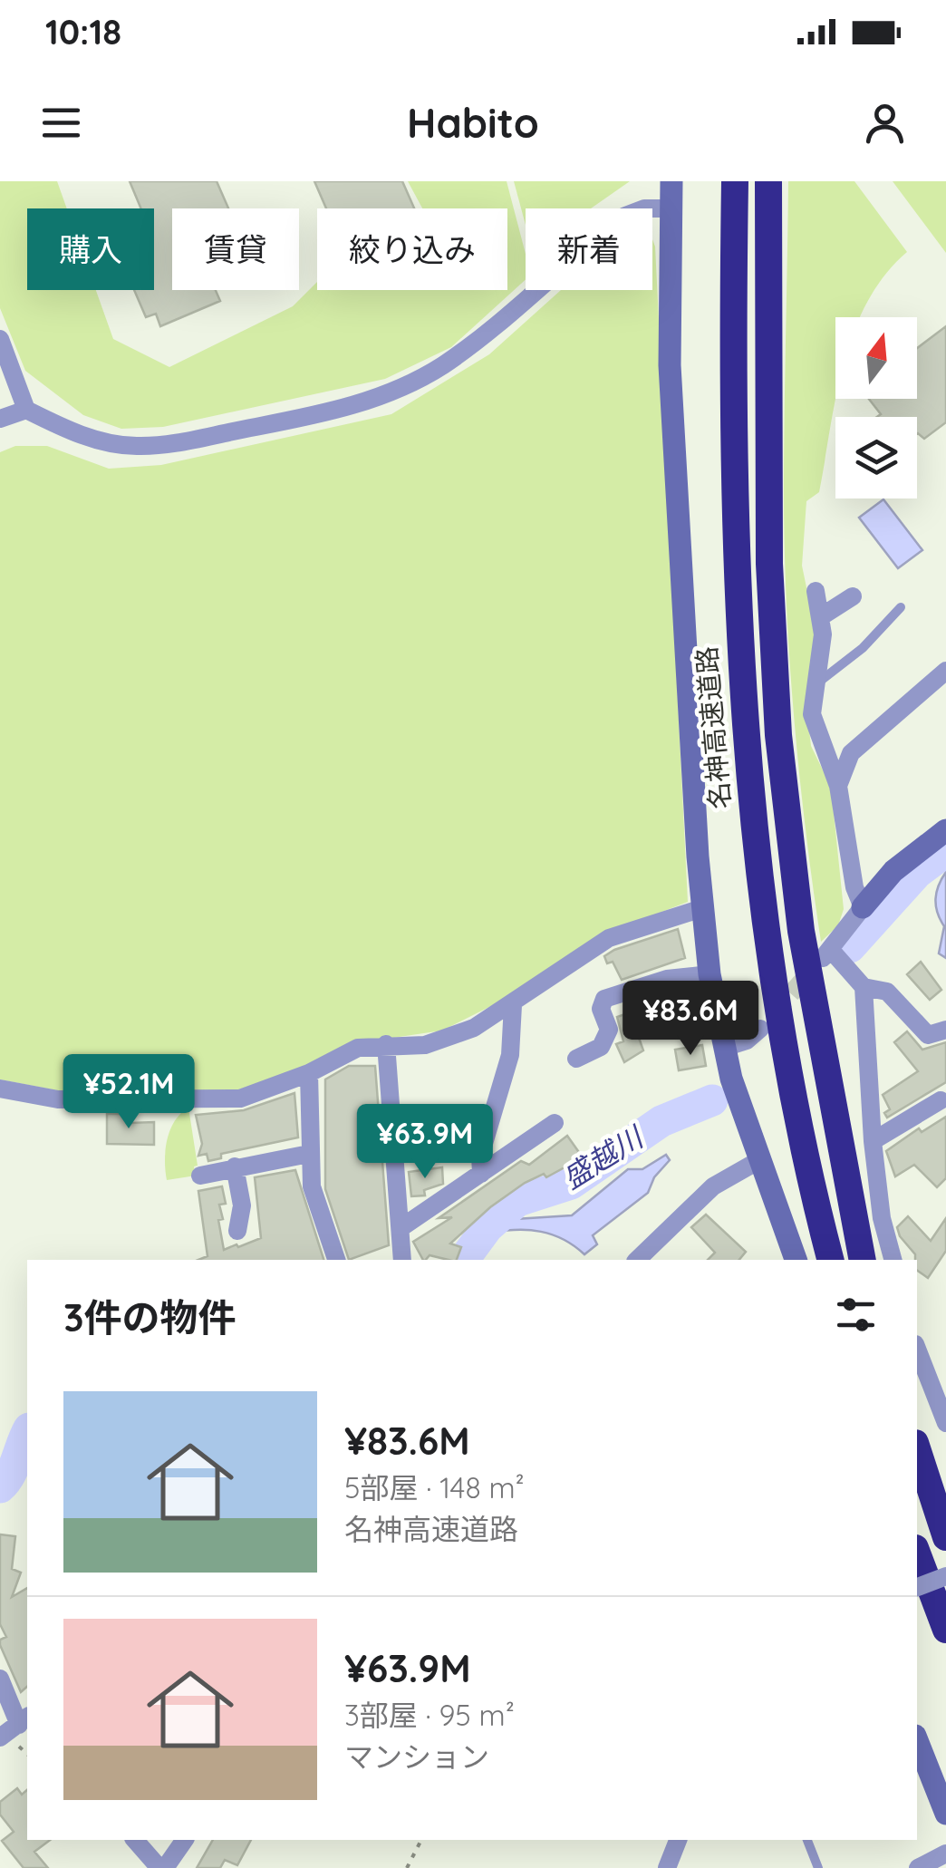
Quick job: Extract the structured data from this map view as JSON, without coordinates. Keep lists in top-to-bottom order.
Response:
{
  "streets": {
    "highway": ["名神高速道路"]
  },
  "water": ["盛越川"],
  "north": "top",
  "page": {
    "status": "10:18",
    "header": "Habito",
    "chip": [
      "購入",
      "賃貸",
      "絞り込み",
      "新着"
    ],
    "price": ["¥83.6M", "¥52.1M", "¥63.9M"],
    "heading": "3件の物件",
    "list": [
      {
        "name": "¥83.6M",
        "note": "5部屋 · 148 m² · 名神高速道路"
      },
      {
        "name": "¥63.9M",
        "note": "3部屋 · 95 m² · マンション"
      }
    ]
  }
}
